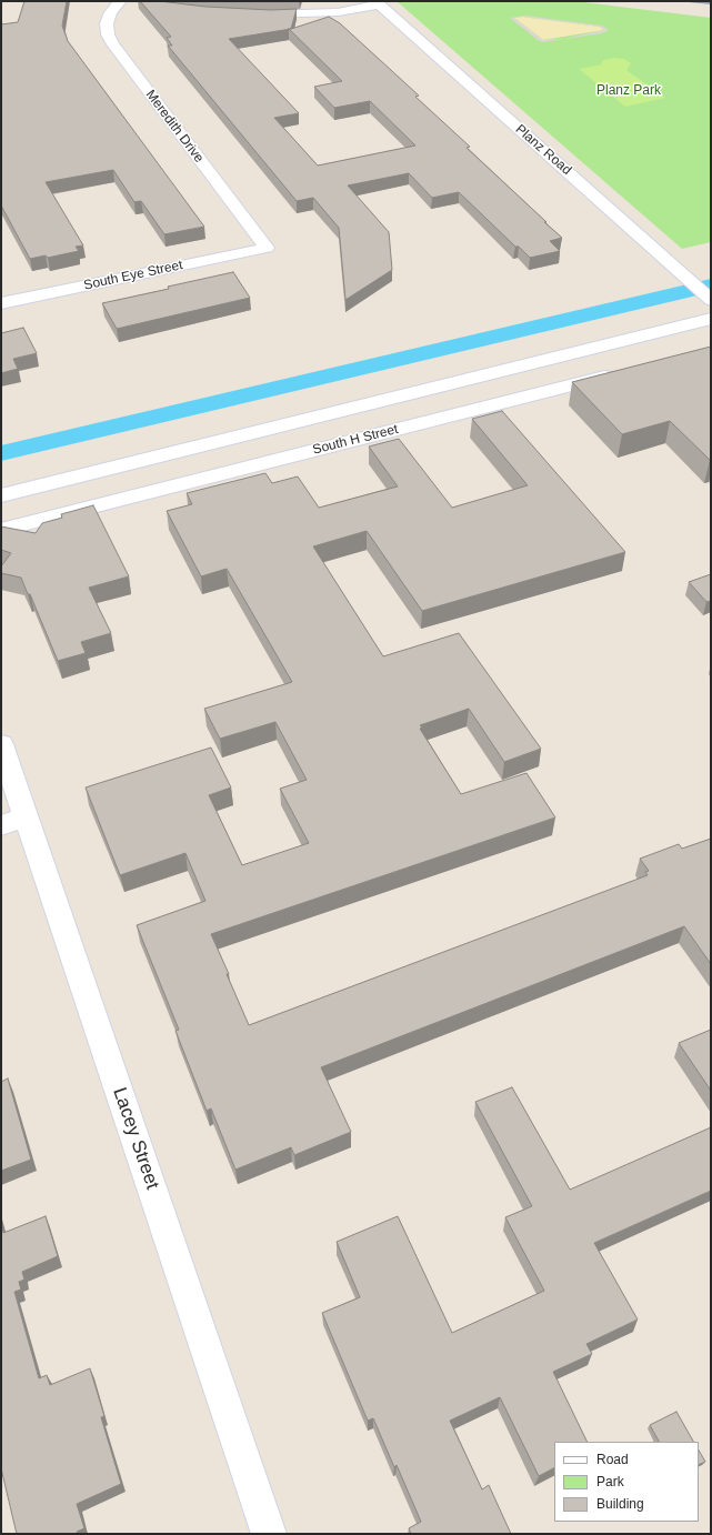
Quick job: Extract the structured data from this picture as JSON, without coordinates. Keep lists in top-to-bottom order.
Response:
{
  "streets": {
    "street": [
      "Meredith Drive",
      "Planz Road",
      "South Eye Street",
      "South H Street",
      "Lacey Street"
    ]
  },
  "crossings": [
    ["Meredith Drive", "South Eye Street"]
  ],
  "parks": ["Planz Park"],
  "legend": ["Road", "Park", "Building"]
}
